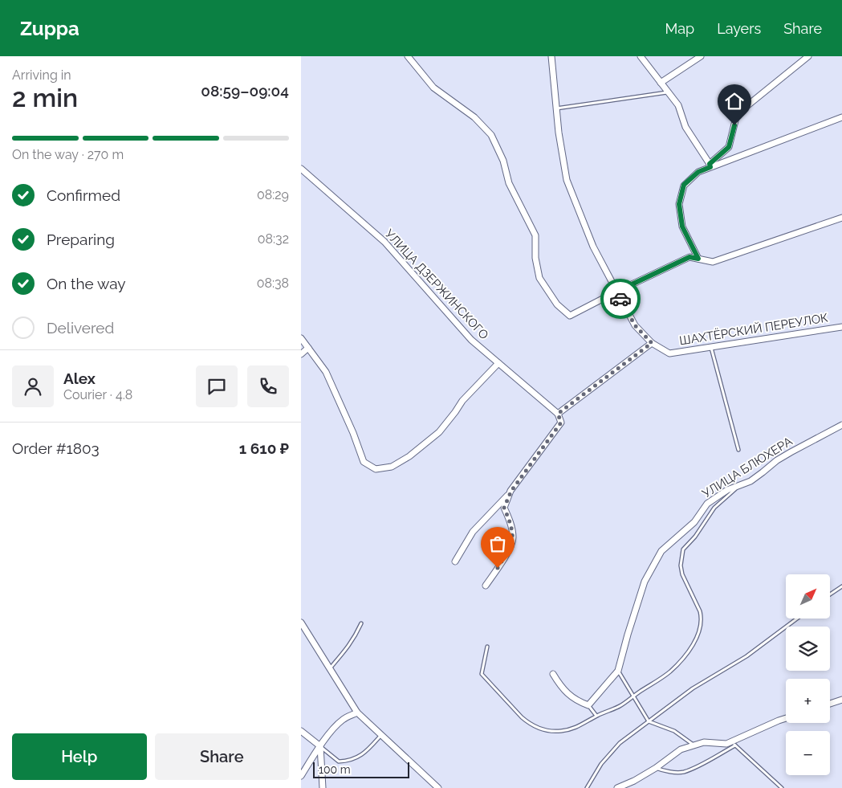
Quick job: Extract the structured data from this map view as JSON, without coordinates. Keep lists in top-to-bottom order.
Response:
{
  "streets": {
    "street": ["УЛИЦА ДЗЕРЖИНСКОГО", "ШАХТЁРСКИЙ ПЕРЕУЛОК", "УЛИЦА БЛЮХЕРА"]
  },
  "scale_bar": "100 m",
  "north": "top right",
  "page": {
    "header": "Zuppa",
    "nav": ["Map", "Layers", "Share"],
    "heading": ["2 min", "Arriving in", "08:59–09:04"],
    "panel": [
      "Alex",
      "Courier · 4.8",
      "Order #1803",
      "1 610 ₽"
    ],
    "bar": "On the way · 270 m",
    "list": [
      ["Confirmed", "08:29"],
      ["Preparing", "08:32"],
      ["On the way", "08:38"],
      "Delivered"
    ],
    "map_buttons": ["+", "−"],
    "buttons": ["Help", "Share"],
    "scale": "100 m"
  }
}
